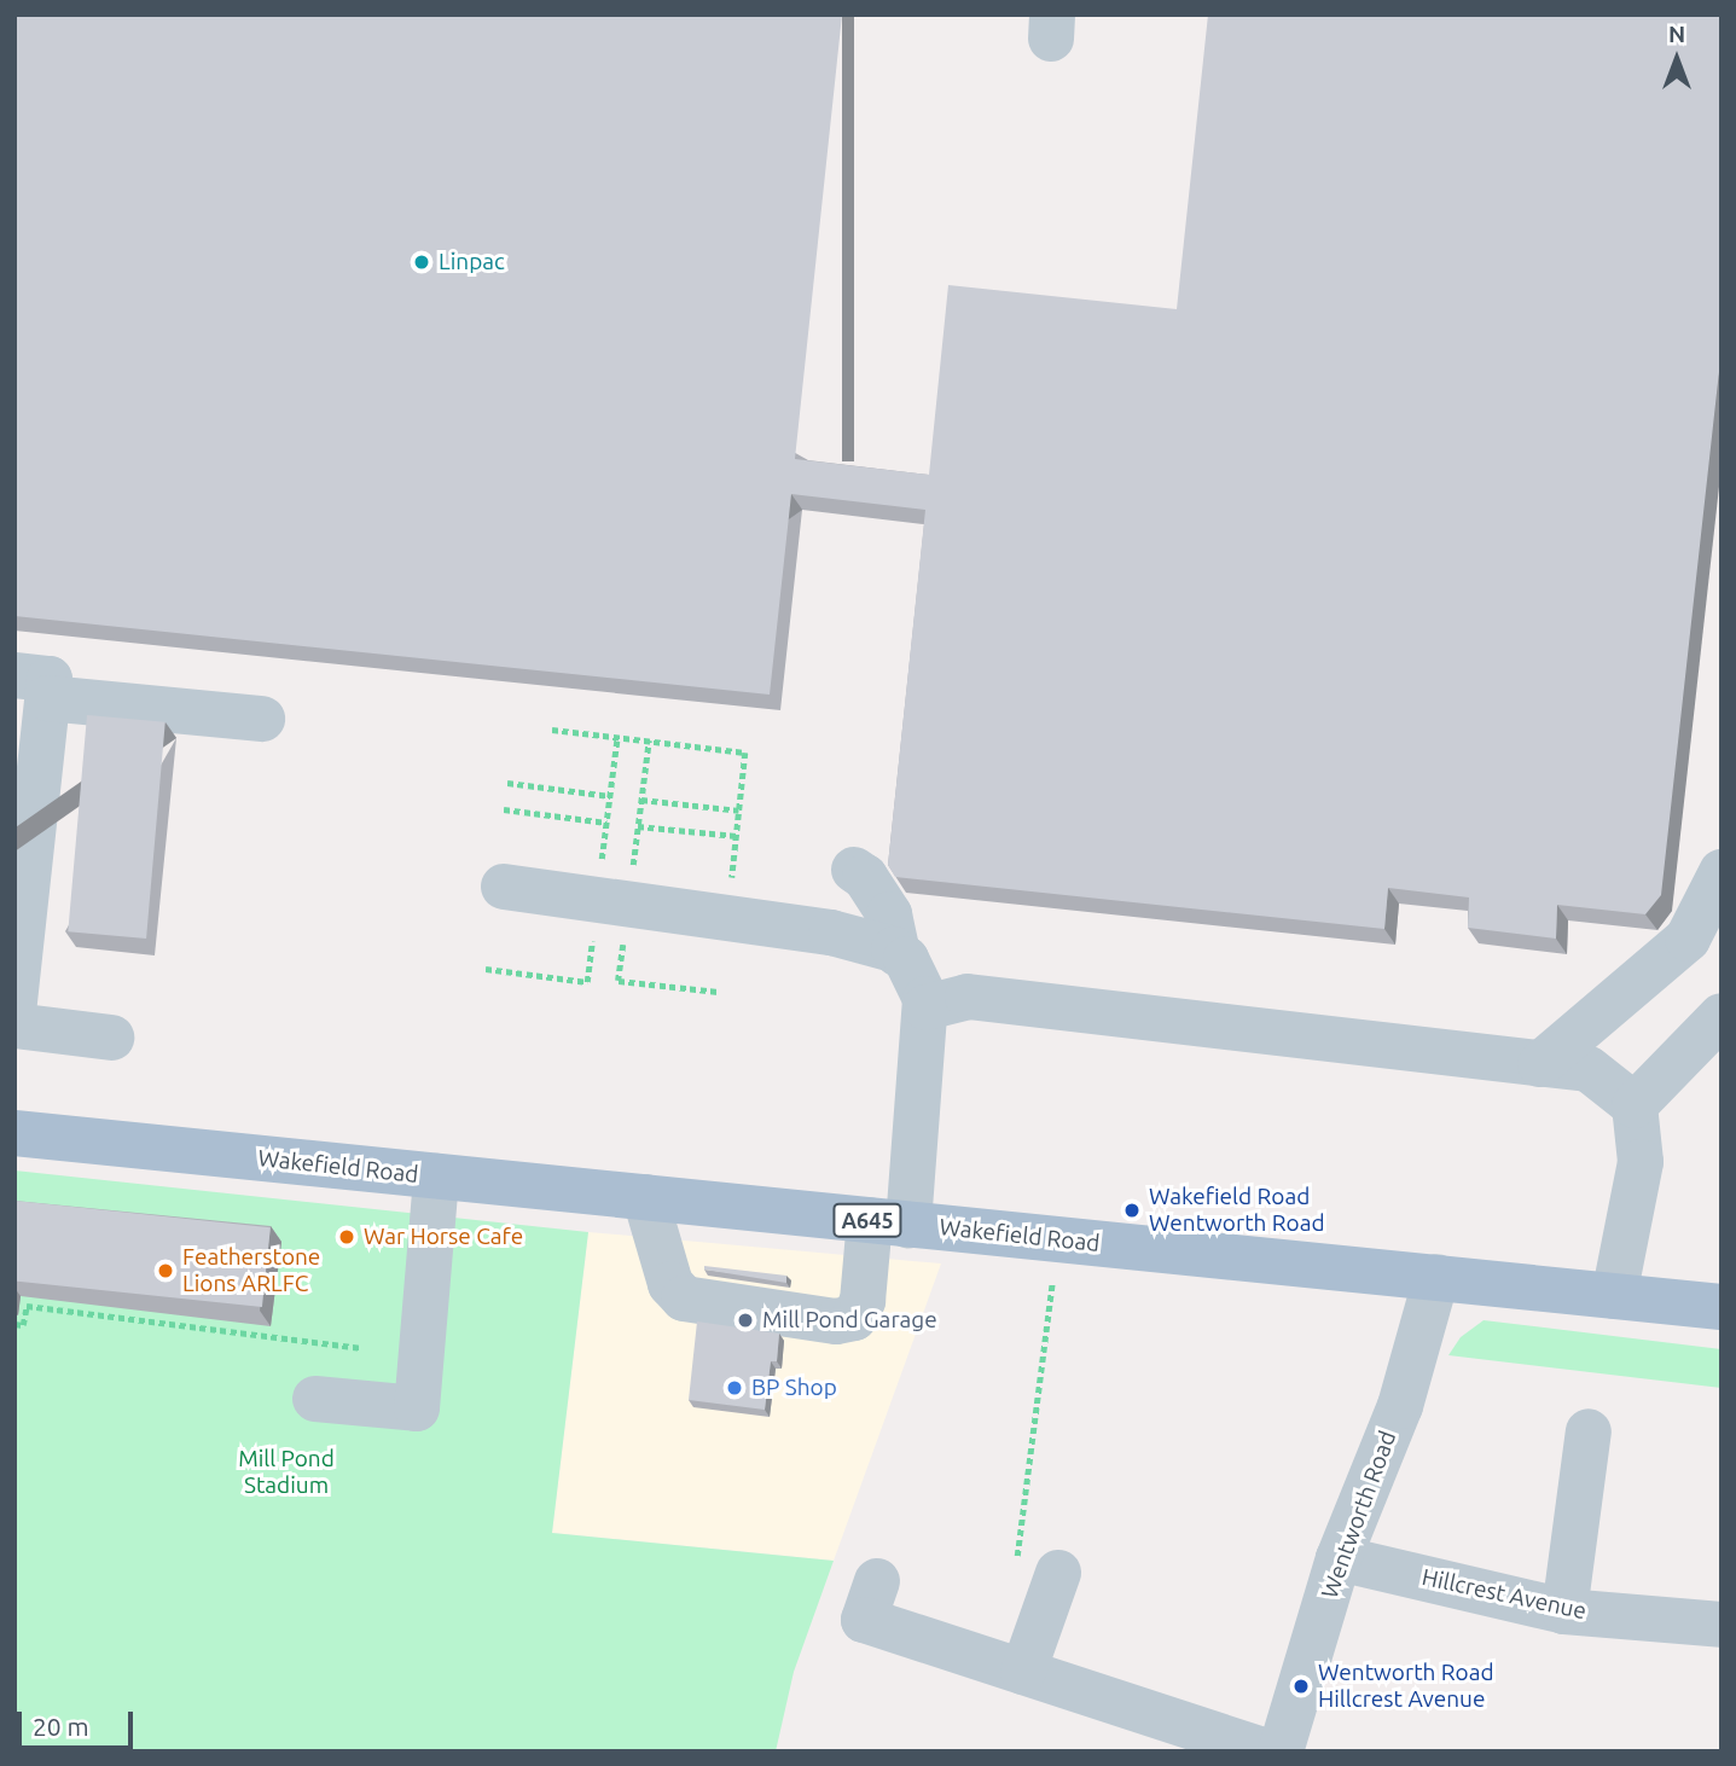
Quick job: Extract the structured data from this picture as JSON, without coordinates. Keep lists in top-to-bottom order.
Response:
{
  "streets": {
    "main road": ["Wakefield Road", "A645"],
    "street": ["Wentworth Road", "Hillcrest Avenue"]
  },
  "crossings": [
    ["Wakefield Road", "Wentworth Road"],
    ["Wentworth Road", "Hillcrest Avenue"]
  ],
  "parks": ["Mill Pond Stadium"],
  "places": [
    "Linpac",
    "Wakefield Road Wentworth Road",
    "War Horse Cafe",
    "Featherstone Lions ARLFC",
    "Mill Pond Garage",
    "BP Shop",
    "Wentworth Road Hillcrest Avenue"
  ],
  "scale_bar": "20 m",
  "north": "top"
}
